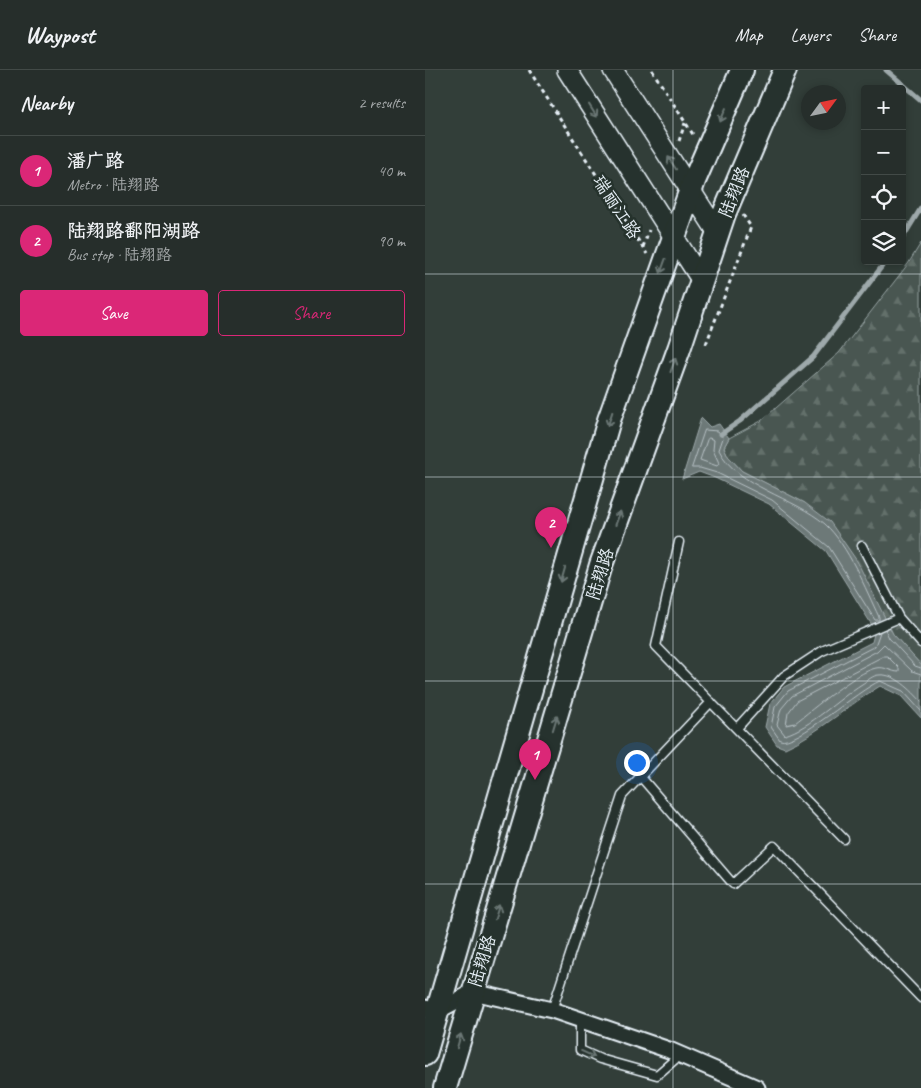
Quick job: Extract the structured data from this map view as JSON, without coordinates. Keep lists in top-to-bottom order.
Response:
{
  "streets": {
    "main road": ["陆翔路"],
    "street": ["瑞丽江路"]
  },
  "crossings": [
    ["陆翔路", "瑞丽江路"]
  ],
  "north": "top right",
  "page": {
    "header": "Waypost",
    "nav": ["Map", "Layers", "Share"],
    "heading": ["Nearby", "2 results"],
    "map_buttons": ["+", "−"],
    "list": [
      {
        "mark": "1",
        "name": "潘广路",
        "note": "Metro · 陆翔路",
        "value": "40 m"
      },
      {
        "mark": "2",
        "name": "陆翔路鄱阳湖路",
        "note": "Bus stop · 陆翔路",
        "value": "90 m"
      }
    ],
    "buttons": ["Save", "Share"],
    "pins": ["2", "1"]
  }
}
